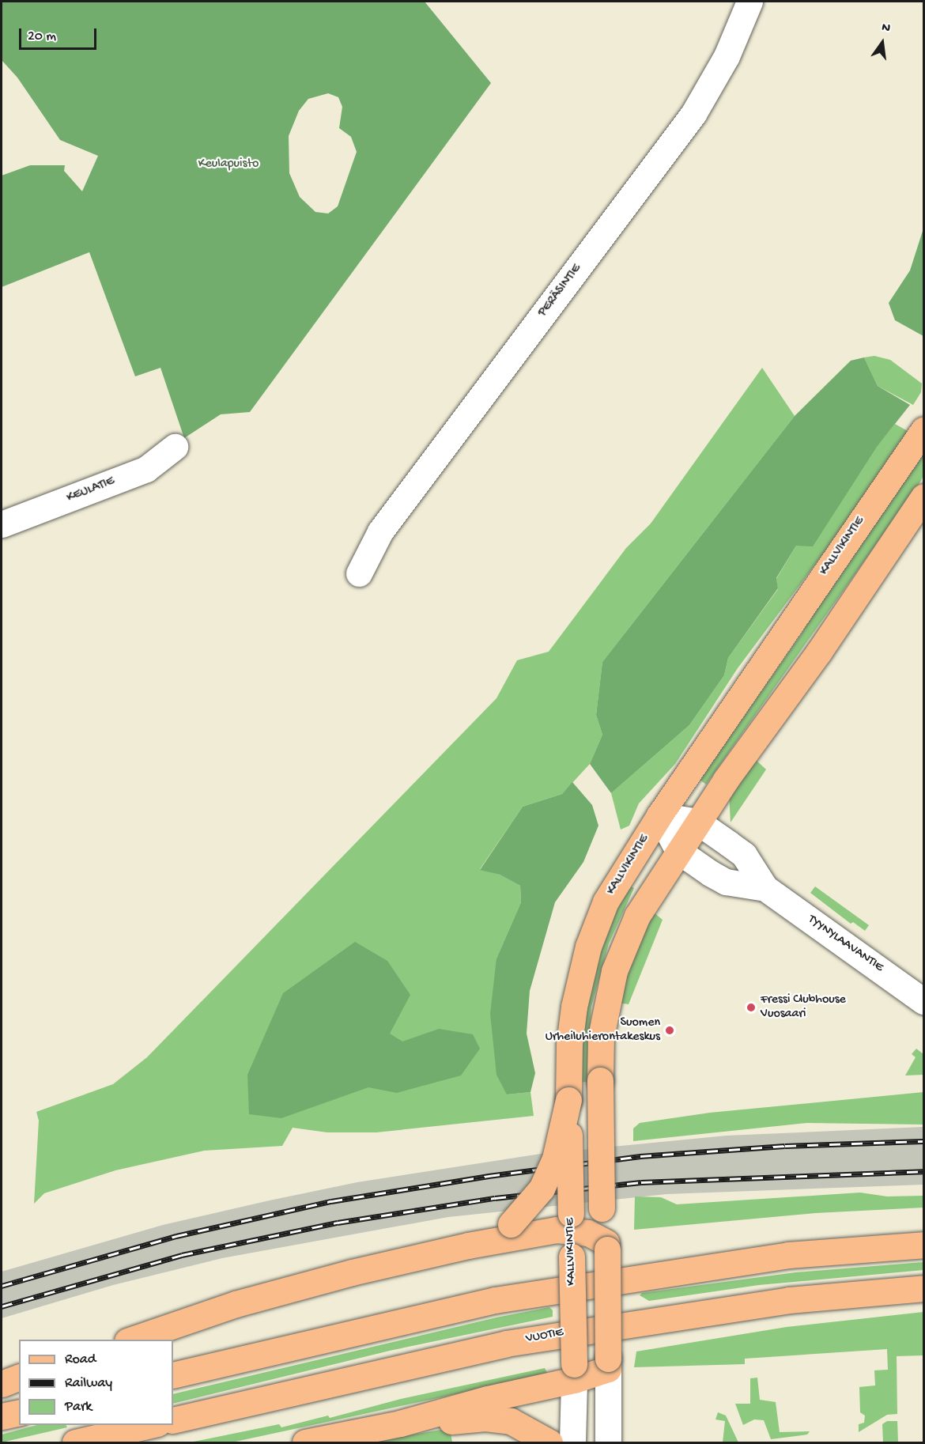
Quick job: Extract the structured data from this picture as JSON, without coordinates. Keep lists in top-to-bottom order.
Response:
{
  "streets": {
    "main road": ["KALLVIKINTIE", "VUOTIE"],
    "street": ["PERÄSINTIE", "KEULATIE", "TYYNYLAAVANTIE"]
  },
  "crossings": [
    ["KALLVIKINTIE", "TYYNYLAAVANTIE"]
  ],
  "parks": ["Keulapuisto"],
  "places": ["Fressi Clubhouse Vuosaari", "Suomen Urheiluhierontakeskus"],
  "legend": ["Road", "Railway", "Park"],
  "scale_bar": "20 m",
  "north": "top"
}
